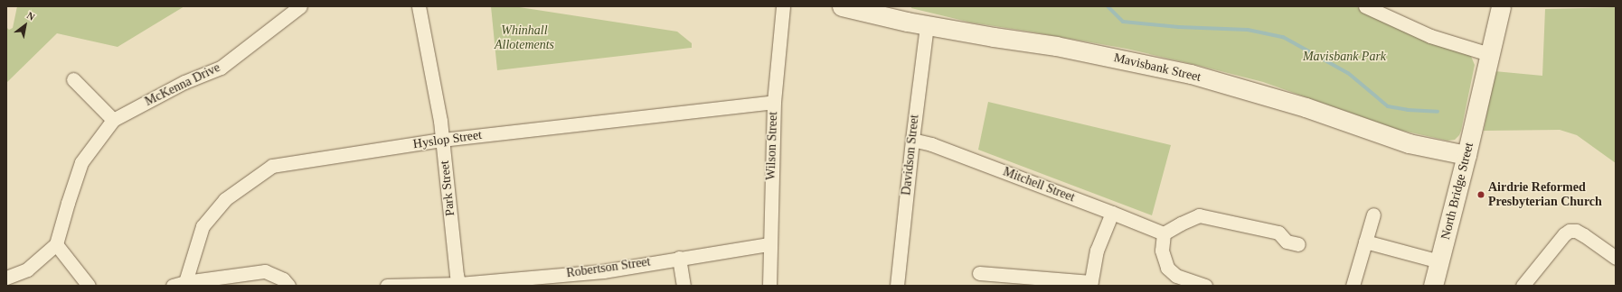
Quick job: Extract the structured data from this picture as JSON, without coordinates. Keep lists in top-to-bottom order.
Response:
{
  "streets": {
    "street": [
      "Mavisbank Street",
      "McKenna Drive",
      "Hyslop Street",
      "Wilson Street",
      "Davidson Street",
      "Mitchell Street",
      "Park Street",
      "North Bridge Street",
      "Robertson Street"
    ]
  },
  "crossings": [
    ["Mavisbank Street", "Davidson Street"],
    ["Mavisbank Street", "North Bridge Street"],
    ["Hyslop Street", "Wilson Street"],
    ["Hyslop Street", "Park Street"],
    ["Wilson Street", "Robertson Street"],
    ["Davidson Street", "Mitchell Street"],
    ["Park Street", "Robertson Street"]
  ],
  "parks": ["Whinhall Allotements", "Mavisbank Park"],
  "places": ["Airdrie Reformed Presbyterian Church"],
  "north": "top right"
}
